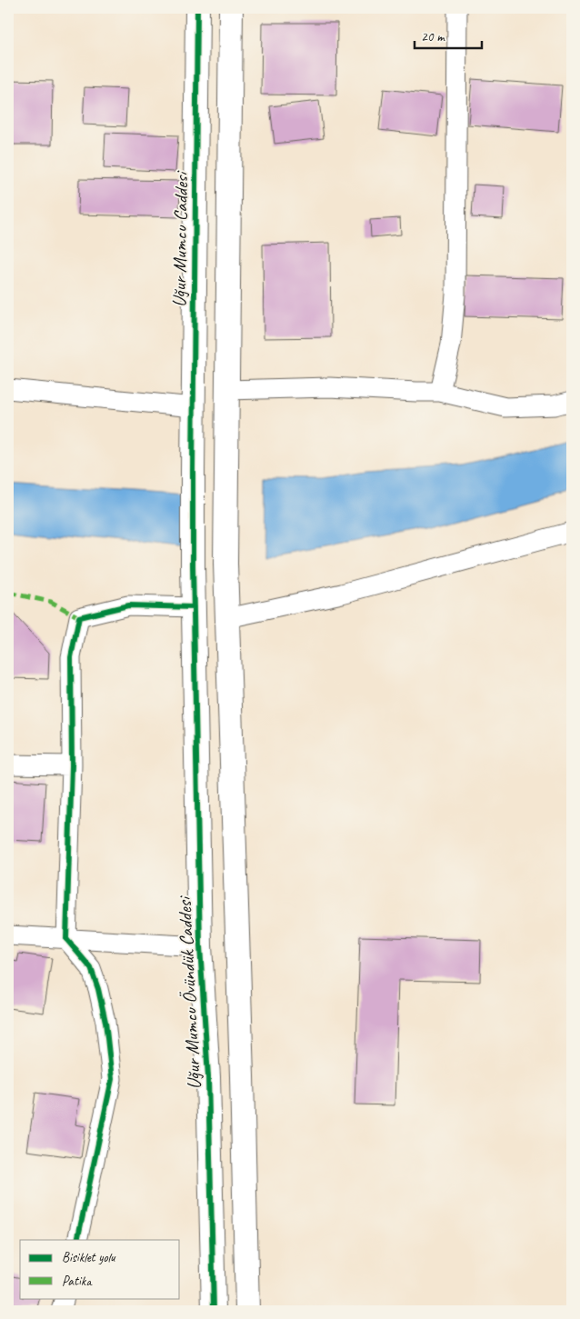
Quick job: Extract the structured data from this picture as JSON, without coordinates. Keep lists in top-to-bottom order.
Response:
{
  "streets": {
    "street": ["Uğur Mumcu Caddesi", "Uğur Mumcu Övündük Caddesi"]
  },
  "crossings": [
    ["Uğur Mumcu Caddesi", "Uğur Mumcu Övündük Caddesi"]
  ],
  "legend": ["Bisiklet yolu", "Patika"],
  "scale_bar": "20 m"
}
